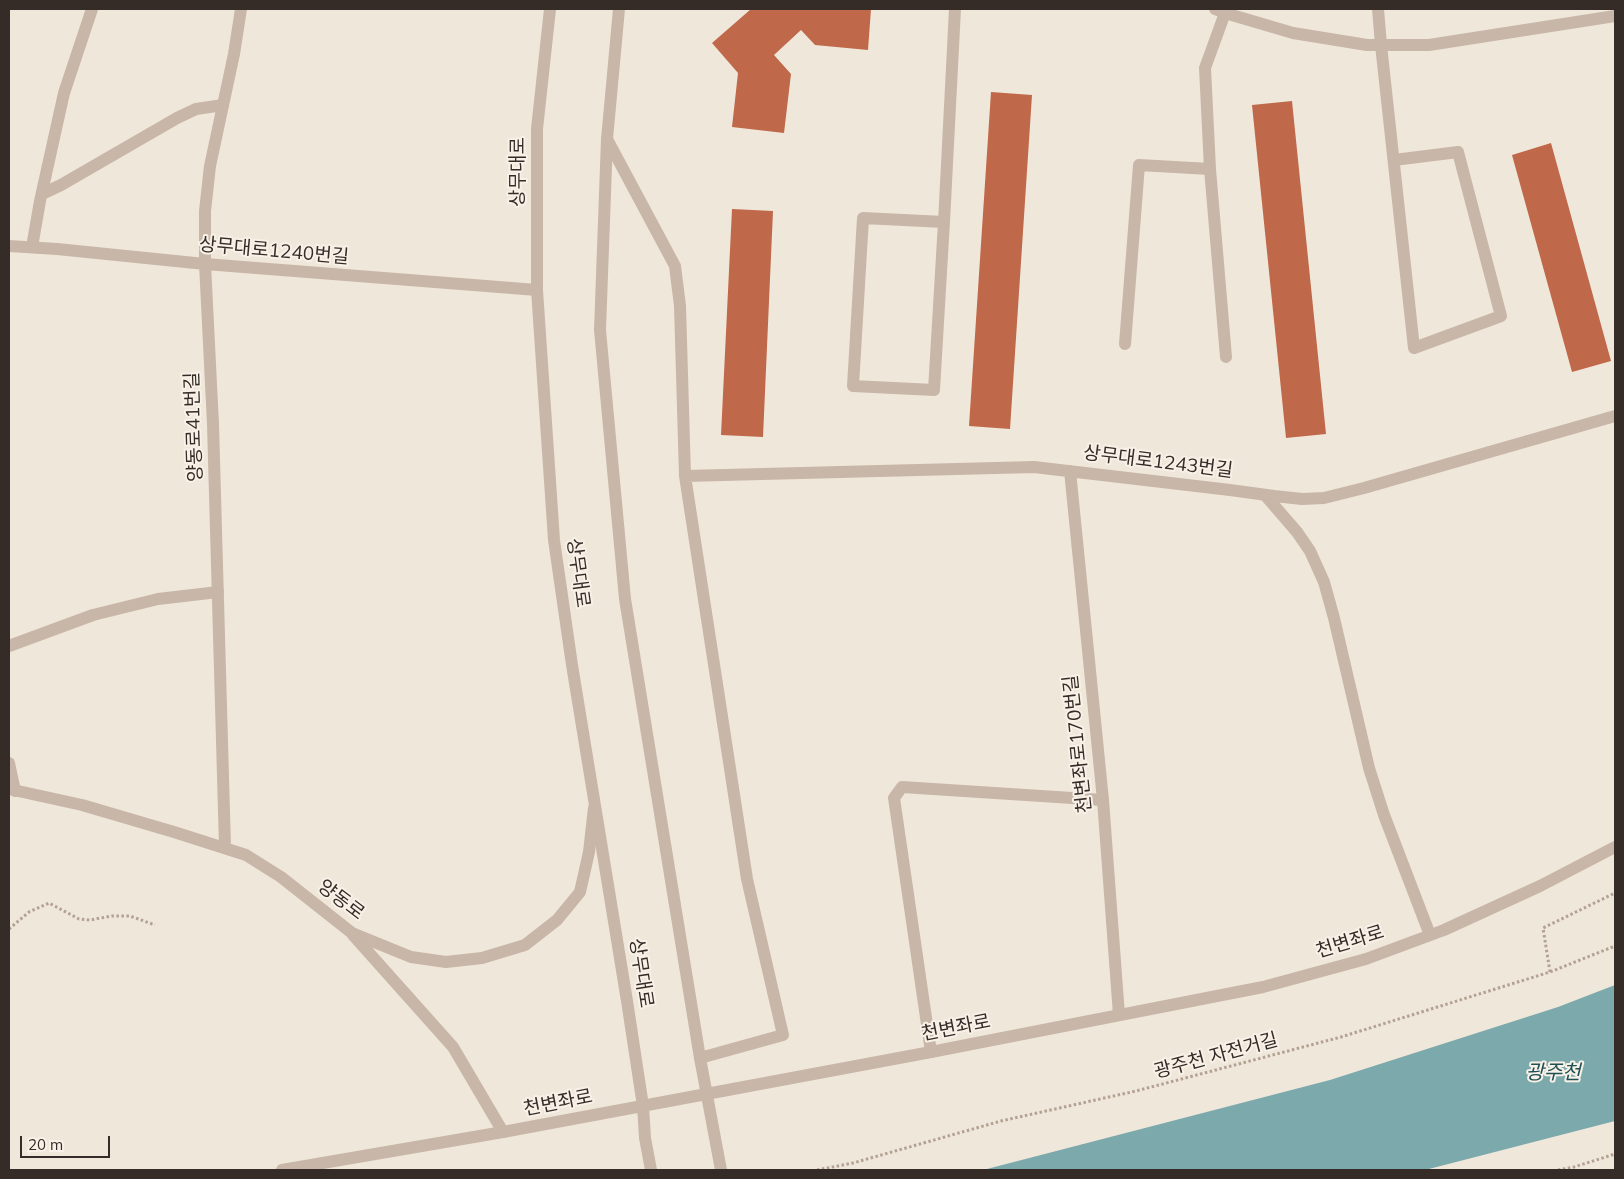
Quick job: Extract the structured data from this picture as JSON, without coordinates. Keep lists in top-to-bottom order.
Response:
{
  "streets": {
    "street": [
      "상무대로",
      "상무대로1240번길",
      "양동로41번길",
      "상무대로1243번길",
      "천변좌로170번길",
      "양동로",
      "천변좌로"
    ],
    "path": ["광주천 자전거길"]
  },
  "crossings": [
    ["상무대로", "상무대로1240번길"],
    ["상무대로", "양동로"],
    ["상무대로", "천변좌로"],
    ["상무대로1240번길", "양동로41번길"],
    ["양동로41번길", "양동로"],
    ["상무대로1243번길", "천변좌로170번길"],
    ["천변좌로170번길", "천변좌로"]
  ],
  "water": ["광주천"],
  "scale_bar": "20 m"
}
